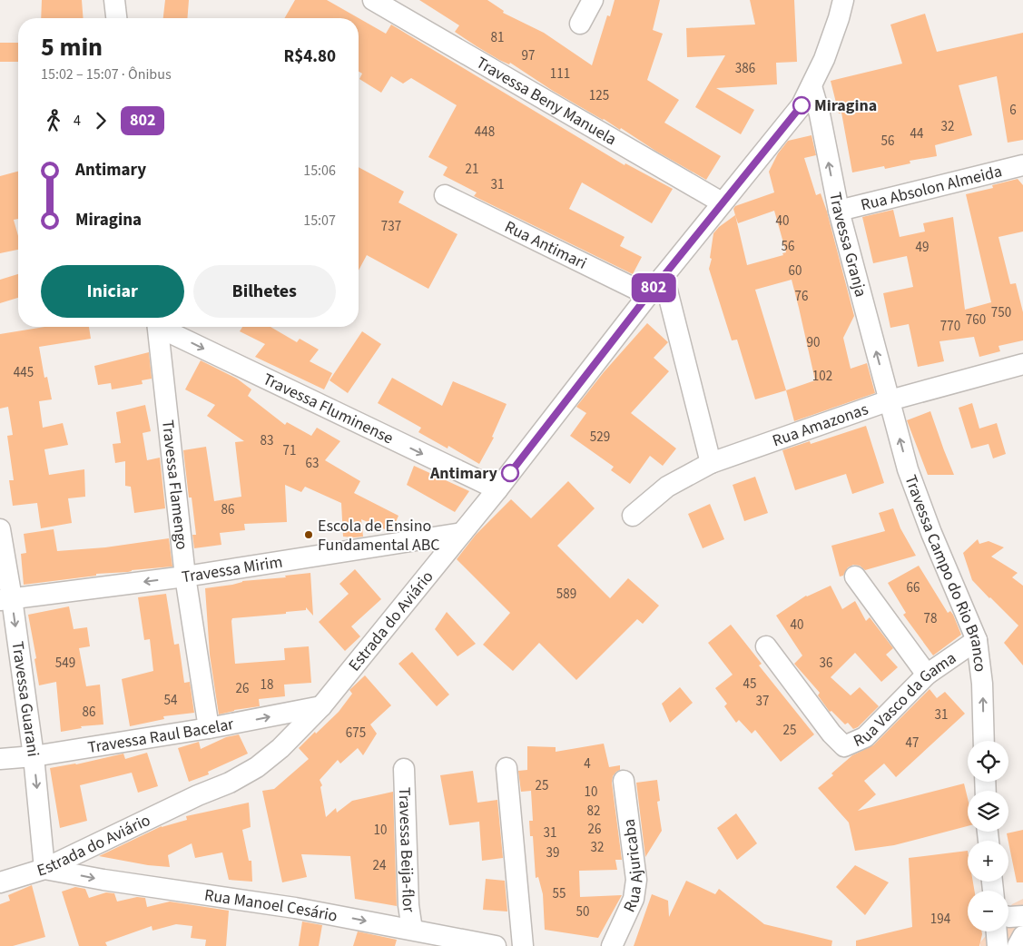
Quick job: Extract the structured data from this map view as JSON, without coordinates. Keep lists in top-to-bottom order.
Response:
{
  "streets": {
    "street": [
      "Travessa Beny Manuela",
      "Rua Absolon Almeida",
      "Travessa Granja",
      "Rua Antimari",
      "Travessa Fluminense",
      "Rua Amazonas",
      "Travessa Flamengo",
      "Travessa Mirim",
      "Travessa Campo do Rio Branco",
      "Estrada do Aviário",
      "Rua Vasco da Gama",
      "Travessa Guarani",
      "Travessa Raul Bacelar",
      "Travessa Beija-flor",
      "Rua Ajuricaba",
      "Rua Manoel Cesário"
    ]
  },
  "crossings": [
    ["Travessa Beny Manuela", "Estrada do Aviário"],
    ["Rua Absolon Almeida", "Travessa Granja"],
    ["Travessa Granja", "Rua Amazonas"],
    ["Travessa Granja", "Travessa Campo do Rio Branco"],
    ["Travessa Granja", "Estrada do Aviário"],
    ["Rua Antimari", "Estrada do Aviário"],
    ["Travessa Fluminense", "Estrada do Aviário"],
    ["Rua Amazonas", "Travessa Campo do Rio Branco"],
    ["Travessa Flamengo", "Travessa Mirim"],
    ["Travessa Flamengo", "Travessa Raul Bacelar"],
    ["Travessa Mirim", "Estrada do Aviário"],
    ["Travessa Mirim", "Travessa Guarani"],
    ["Travessa Campo do Rio Branco", "Rua Vasco da Gama"],
    ["Estrada do Aviário", "Travessa Guarani"],
    ["Estrada do Aviário", "Travessa Raul Bacelar"],
    ["Estrada do Aviário", "Rua Manoel Cesário"],
    ["Travessa Guarani", "Travessa Raul Bacelar"],
    ["Travessa Guarani", "Rua Manoel Cesário"],
    ["Travessa Beija-flor", "Rua Manoel Cesário"]
  ],
  "one_way": [
    "Travessa Granja",
    "Travessa Fluminense",
    "Travessa Mirim",
    "Travessa Guarani",
    "Travessa Raul Bacelar",
    "Rua Manoel Cesário"
  ],
  "places": ["Miragina", "Antimary", "Escola de Ensino Fundamental ABC"],
  "lines": ["bus line 802"],
  "house_numbers": [
    "81",
    "97",
    "386",
    "111",
    "125",
    "6",
    "32",
    "448",
    "44",
    "56",
    "21",
    "31",
    "40",
    "737",
    "56",
    "49",
    "60",
    "76",
    "750",
    "760",
    "770",
    "90",
    "445",
    "102",
    "529",
    "83",
    "71",
    "63",
    "86",
    "66",
    "589",
    "78",
    "40",
    "549",
    "36",
    "45",
    "18",
    "26",
    "54",
    "37",
    "86",
    "31",
    "25",
    "675",
    "47",
    "4",
    "25",
    "10",
    "82",
    "26",
    "10",
    "31",
    "32",
    "39",
    "24",
    "55",
    "50",
    "194"
  ],
  "page": {
    "on_map": "802",
    "heading": ["5 min", "15:02 – 15:07 · Ônibus", "R$4.80"],
    "legs": ["4", "802"],
    "list": [
      {
        "name": "Antimary",
        "value": "15:06"
      },
      {
        "name": "Miragina",
        "value": "15:07"
      }
    ],
    "buttons": ["Iniciar", "Bilhetes"],
    "map_buttons": ["+", "−"]
  }
}
